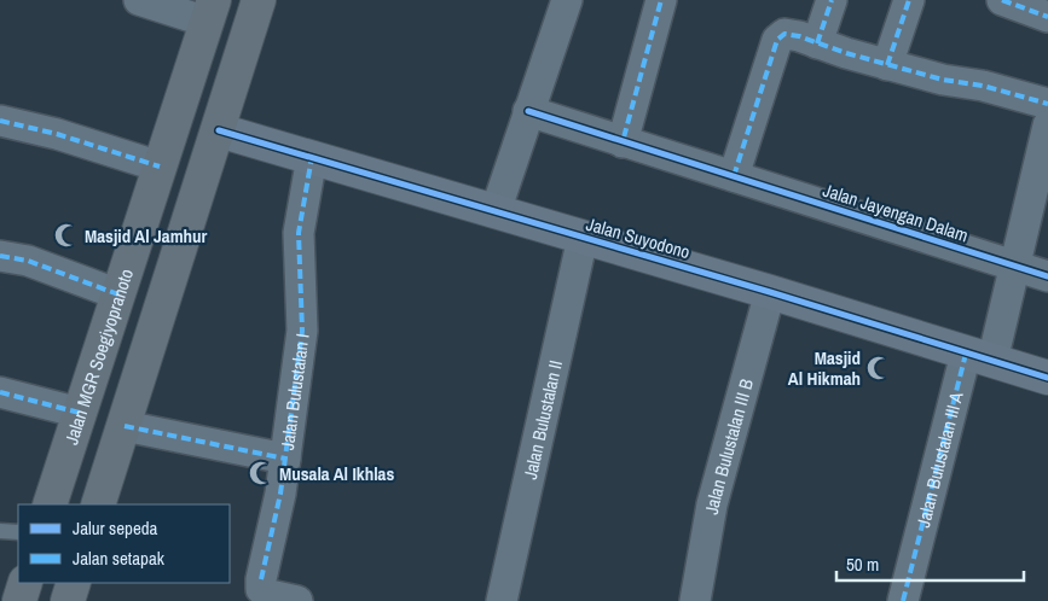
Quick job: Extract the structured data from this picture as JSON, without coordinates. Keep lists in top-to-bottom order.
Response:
{
  "streets": {
    "highway": ["Jalan MGR Soegiyopranoto"],
    "street": [
      "Jalan Jayengan Dalam",
      "Jalan Suyodono",
      "Jalan Bulustalan I",
      "Jalan Bulustalan II",
      "Jalan Bulustalan III B",
      "Jalan Bulustalan III A"
    ]
  },
  "crossings": [
    ["Jalan Jayengan Dalam", "Jalan Bulustalan III A"],
    ["Jalan Suyodono", "Jalan Bulustalan I"],
    ["Jalan Suyodono", "Jalan Bulustalan II"],
    ["Jalan Suyodono", "Jalan Bulustalan III B"],
    ["Jalan Suyodono", "Jalan Bulustalan III A"]
  ],
  "places": {
    "mosque": ["Masjid Al Jamhur", "Masjid Al Hikmah", "Musala Al Ikhlas"]
  },
  "legend": ["Jalur sepeda", "Jalan setapak"],
  "scale_bar": "50 m"
}
